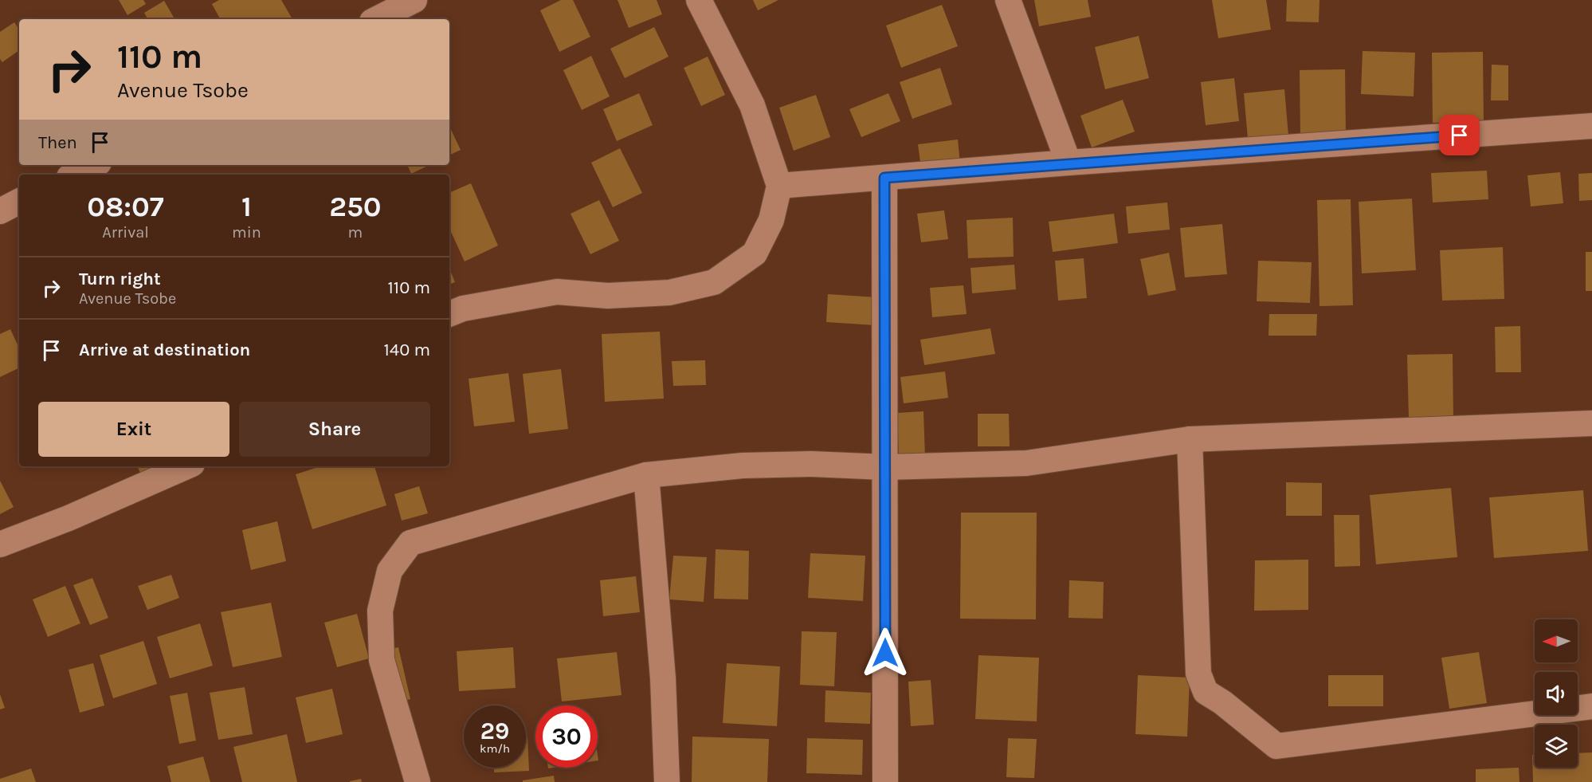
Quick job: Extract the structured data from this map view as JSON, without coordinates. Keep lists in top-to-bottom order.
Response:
{
  "north": "left",
  "page": {
    "turn": ["110 m", "Avenue Tsobe"],
    "then": "Then",
    "eta": [
      "08:07",
      "Arrival",
      "1",
      "min",
      "250",
      "m"
    ],
    "list": [
      {
        "name": "Turn right",
        "note": "Avenue Tsobe",
        "value": "110 m"
      },
      {
        "name": "Arrive at destination",
        "value": "140 m"
      }
    ],
    "buttons": ["Exit", "Share"],
    "speed": "29 km/h",
    "limit": "30"
  }
}
